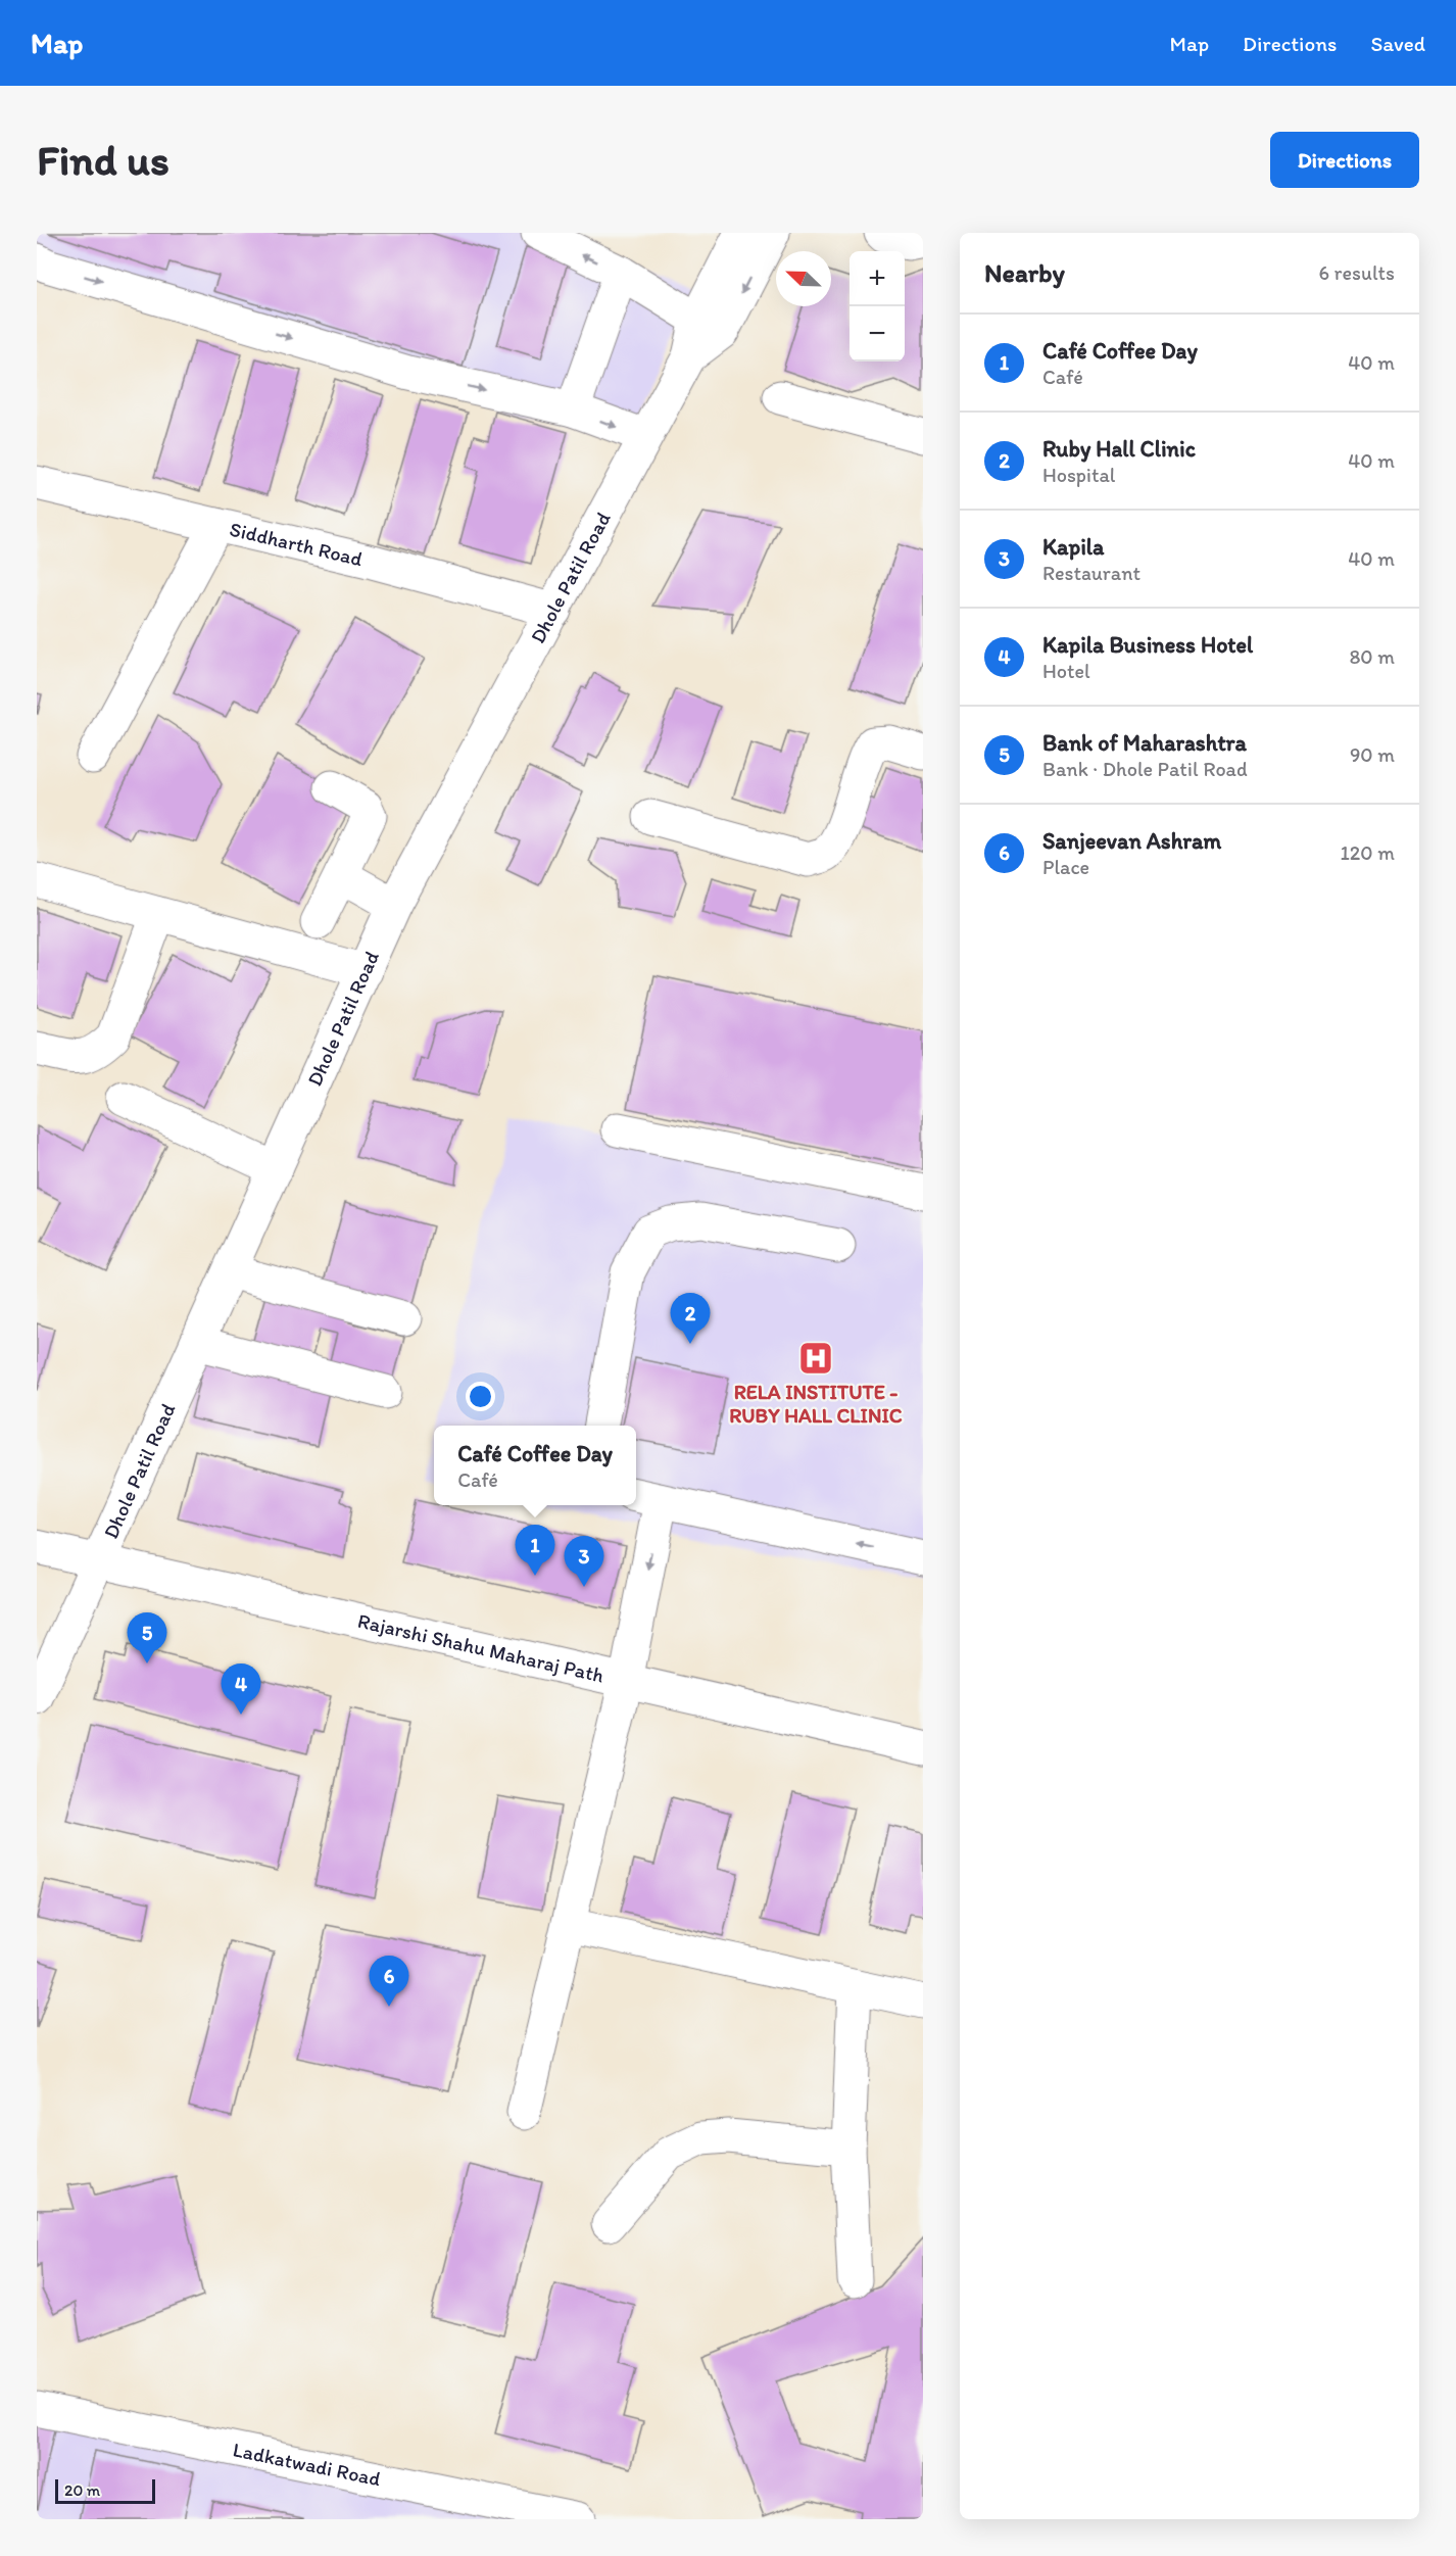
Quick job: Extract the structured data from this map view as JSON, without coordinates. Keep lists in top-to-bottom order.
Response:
{
  "streets": {
    "street": [
      "Siddharth Road",
      "Dhole Patil Road",
      "Rajarshi Shahu Maharaj Path",
      "Ladkatwadi Road"
    ]
  },
  "crossings": [
    ["Siddharth Road", "Dhole Patil Road"],
    ["Dhole Patil Road", "Rajarshi Shahu Maharaj Path"]
  ],
  "places": {
    "hospital": ["RELA INSTITUTE - RUBY HALL CLINIC"]
  },
  "scale_bar": "20 m",
  "north": "top left",
  "page": {
    "header": "Map",
    "nav": ["Map", "Directions", "Saved"],
    "buttons": "Directions",
    "title": "Find us",
    "heading": ["Nearby", "6 results"],
    "map_buttons": ["+", "−"],
    "list": [
      {
        "mark": "1",
        "name": "Café Coffee Day",
        "note": "Café",
        "value": "40 m"
      },
      {
        "mark": "2",
        "name": "Ruby Hall Clinic",
        "note": "Hospital",
        "value": "40 m"
      },
      {
        "mark": "3",
        "name": "Kapila",
        "note": "Restaurant",
        "value": "40 m"
      },
      {
        "mark": "4",
        "name": "Kapila Business Hotel",
        "note": "Hotel",
        "value": "80 m"
      },
      {
        "mark": "5",
        "name": "Bank of Maharashtra",
        "note": "Bank · Dhole Patil Road",
        "value": "90 m"
      },
      {
        "mark": "6",
        "name": "Sanjeevan Ashram",
        "note": "Place",
        "value": "120 m"
      }
    ],
    "pins": [
      "2",
      "1",
      "3",
      "5",
      "4",
      "6"
    ],
    "popup": ["Café Coffee Day", "Café"],
    "scale": "20 m"
  }
}
